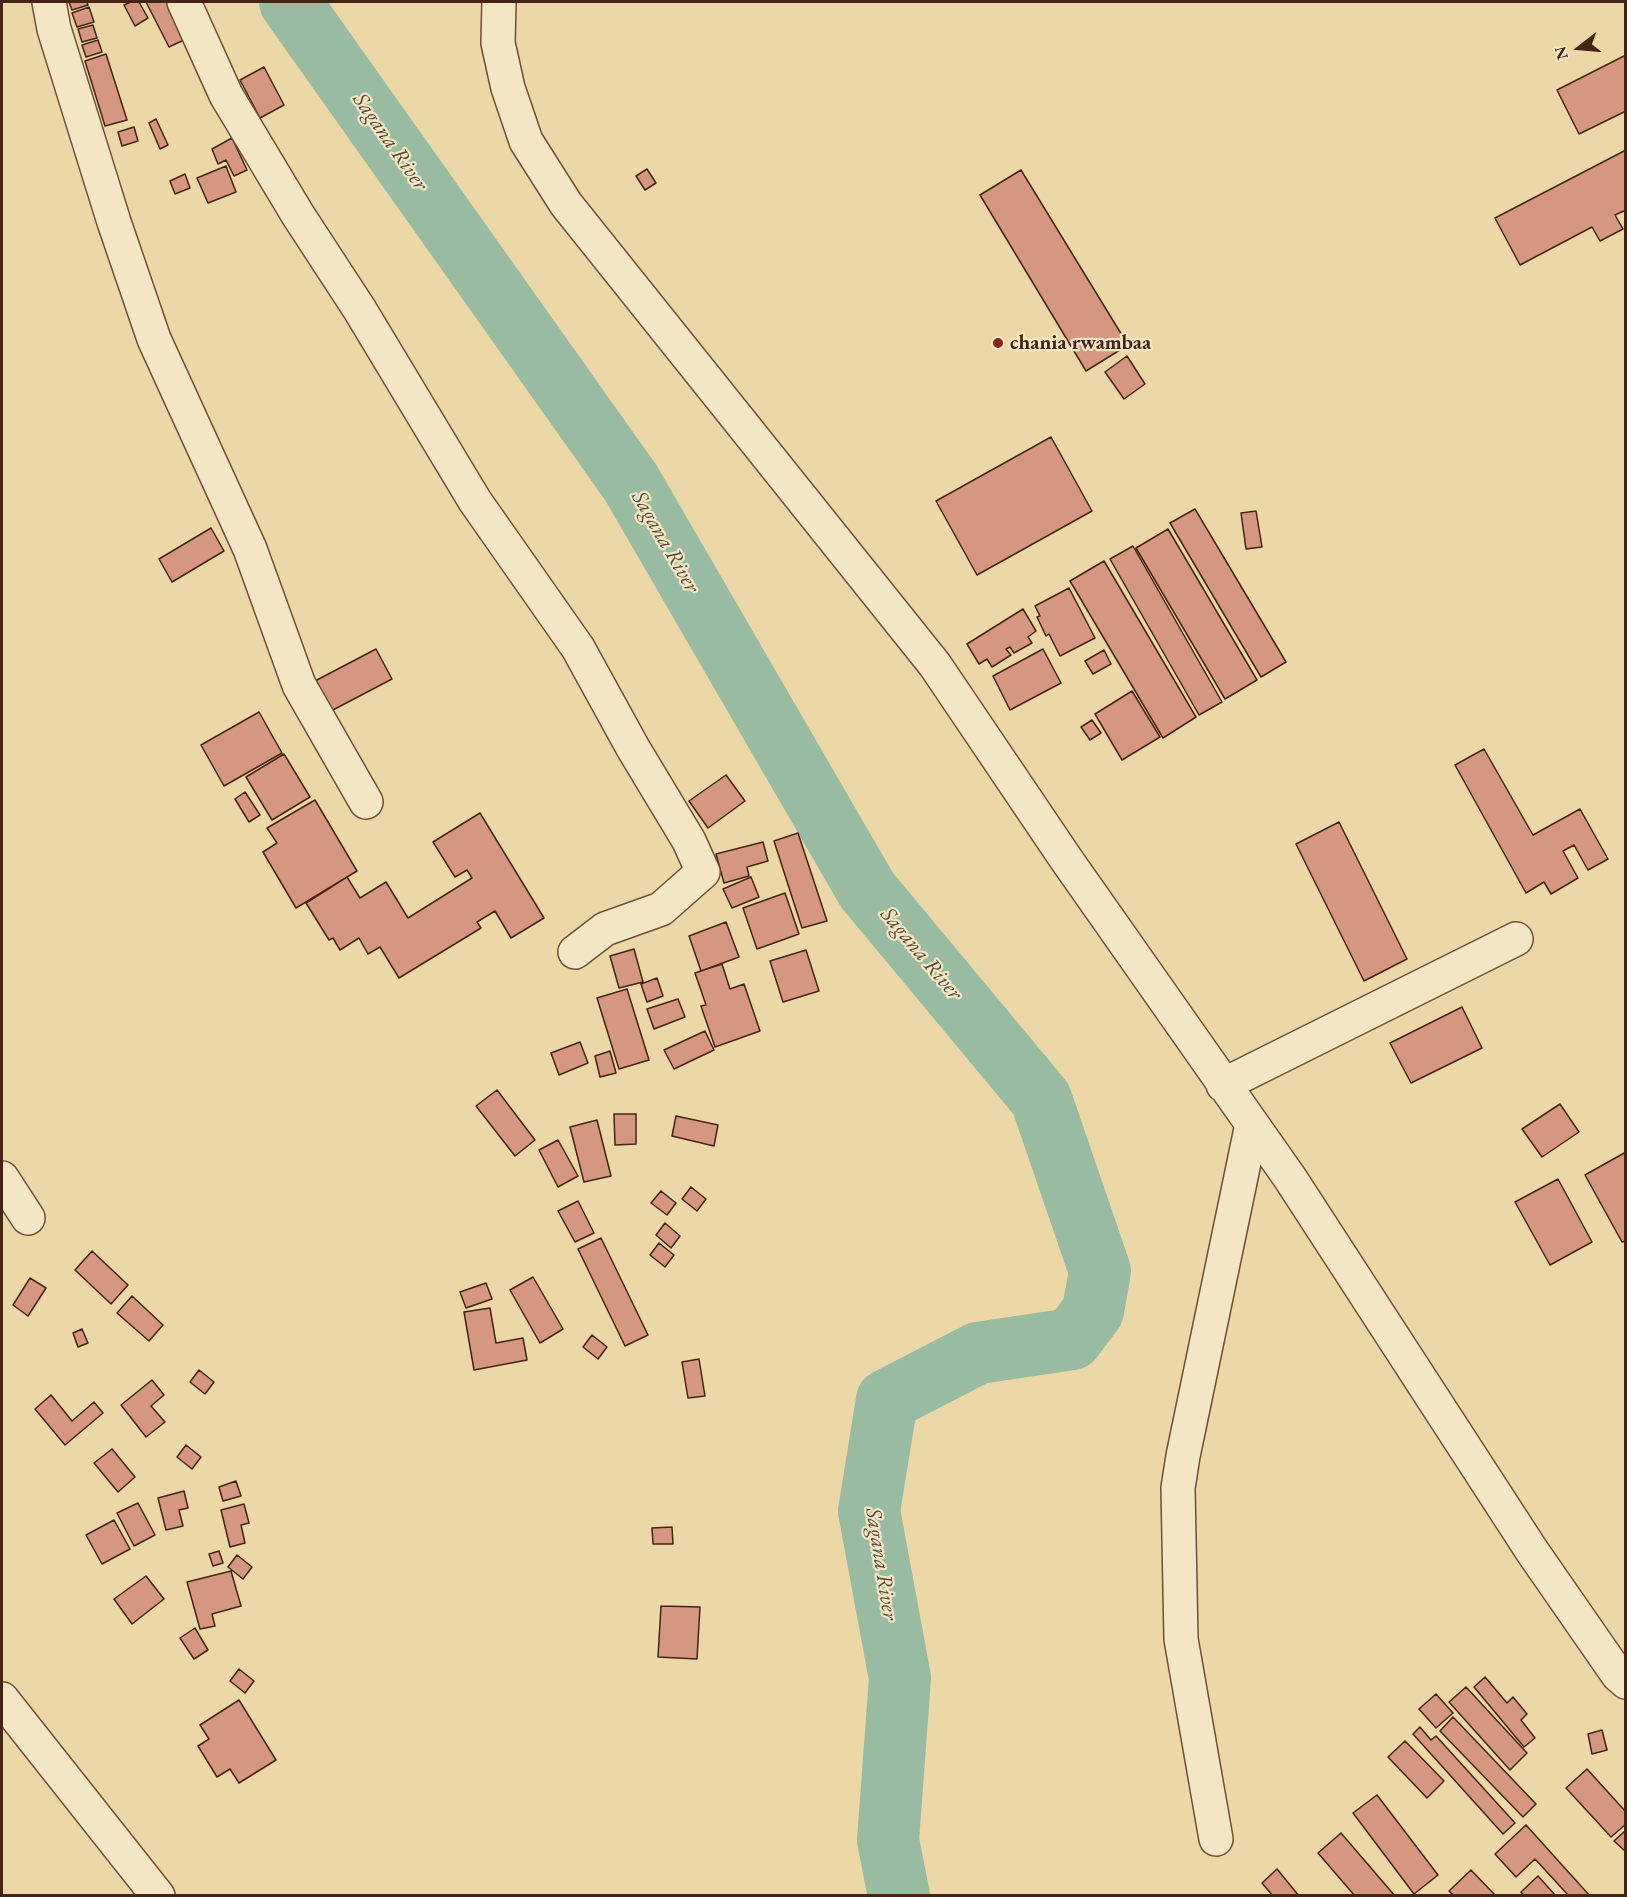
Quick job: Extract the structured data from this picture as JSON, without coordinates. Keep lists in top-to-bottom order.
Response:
{
  "water": ["Sagana River"],
  "places": ["chania rwambaa"],
  "north": "left"
}
